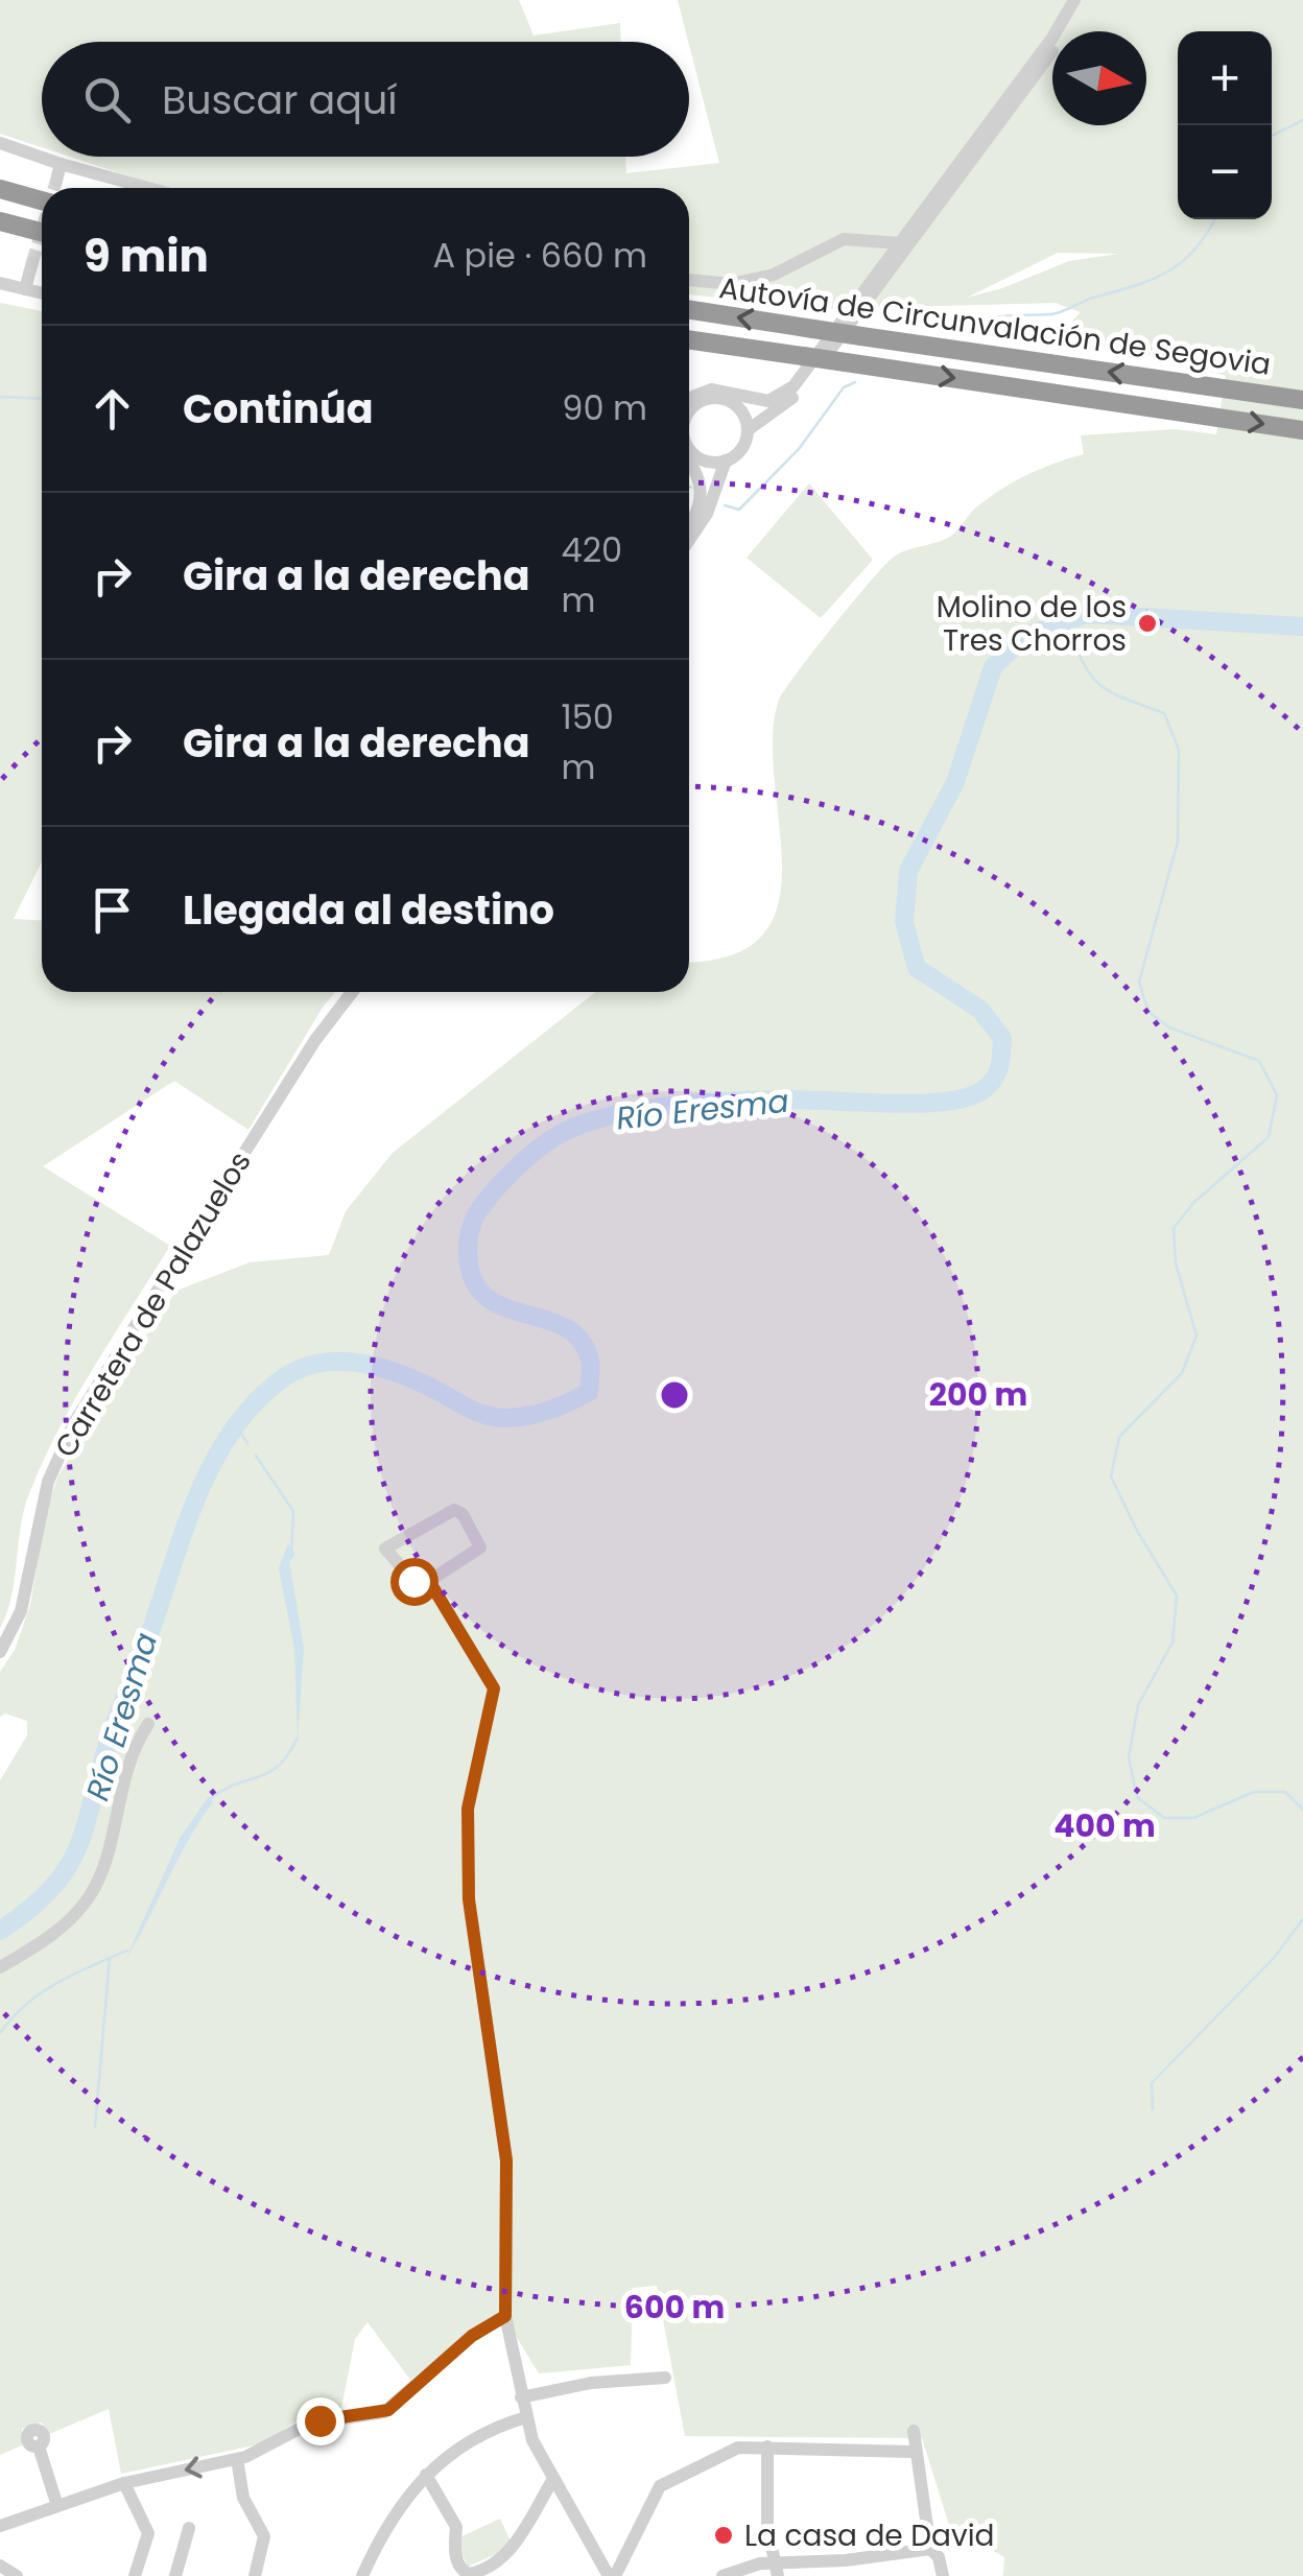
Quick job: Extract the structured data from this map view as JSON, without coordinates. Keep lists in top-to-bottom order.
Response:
{
  "streets": {
    "highway": ["Autovía de Circunvalación de Segovia"],
    "street": ["Carretera de Palazuelos"]
  },
  "water": ["Río Eresma"],
  "places": ["Molino de los Tres Chorros", "La casa de David"],
  "north": "right",
  "page": {
    "map_buttons": ["+", "−"],
    "search": "Buscar aquí",
    "heading": ["9 min", "A pie · 660 m"],
    "list": [
      ["Continúa", "90 m"],
      ["Gira a la derecha", "420 m"],
      ["Gira a la derecha", "150 m"],
      "Llegada al destino"
    ]
  },
  "rings": ["200 m", "400 m", "600 m"]
}
